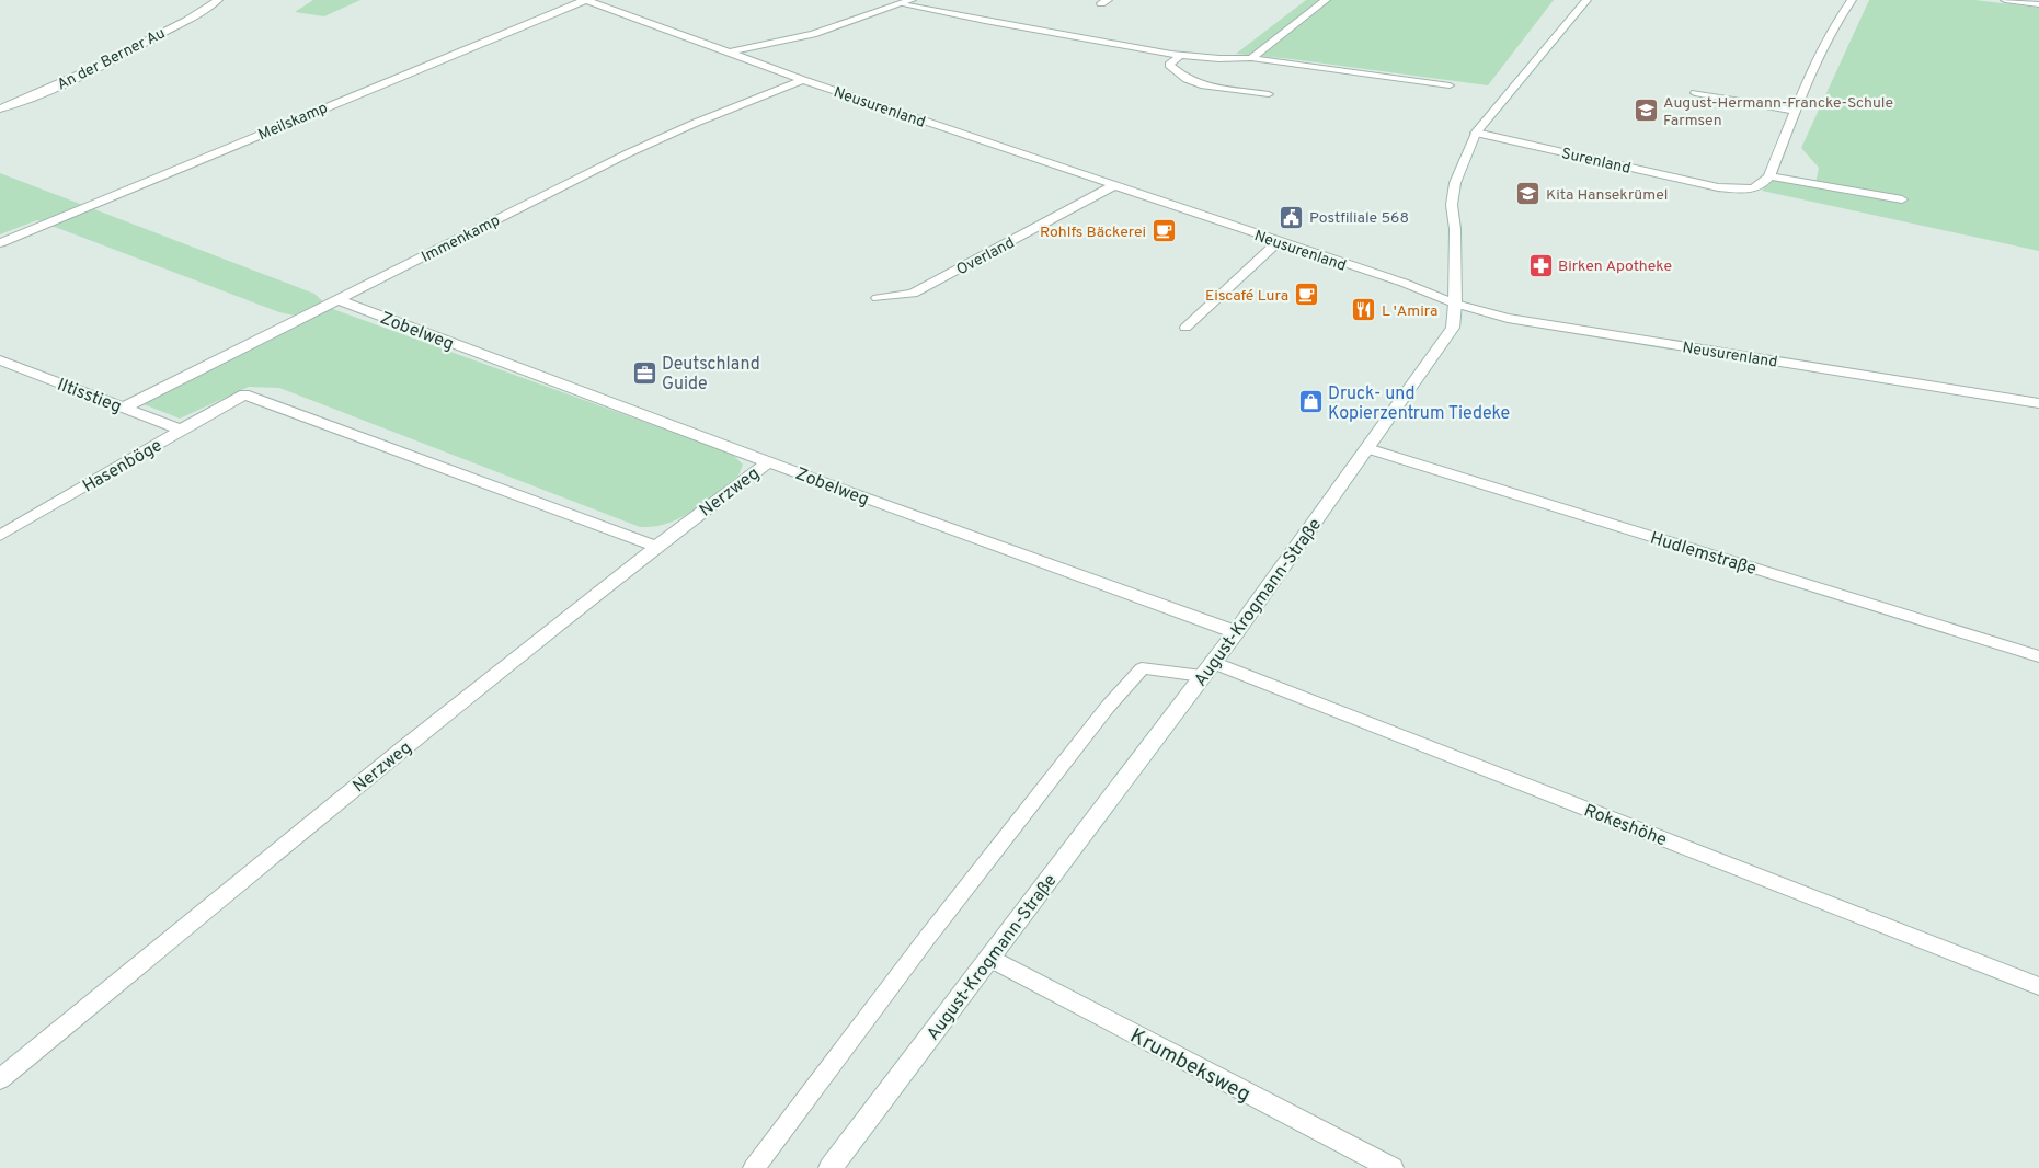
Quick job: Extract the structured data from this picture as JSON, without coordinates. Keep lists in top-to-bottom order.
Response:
{
  "streets": {
    "street": [
      "An der Berner Au",
      "Neusurenland",
      "Meilskamp",
      "Surenland",
      "Immenkamp",
      "Overland",
      "Zobelweg",
      "Iltisstieg",
      "Hasenböge",
      "Nerzweg",
      "Hudlemstraße",
      "August-Krogmann-Straße",
      "Rokeshöhe",
      "Krumbeksweg"
    ]
  },
  "crossings": [
    ["Neusurenland", "Meilskamp"],
    ["Neusurenland", "Immenkamp"],
    ["Neusurenland", "Overland"],
    ["Neusurenland", "August-Krogmann-Straße"],
    ["Surenland", "August-Krogmann-Straße"],
    ["Immenkamp", "Zobelweg"],
    ["Immenkamp", "Iltisstieg"],
    ["Zobelweg", "Nerzweg"],
    ["Zobelweg", "August-Krogmann-Straße"],
    ["Iltisstieg", "Hasenböge"],
    ["Hasenböge", "Nerzweg"],
    ["Hudlemstraße", "August-Krogmann-Straße"],
    ["August-Krogmann-Straße", "Rokeshöhe"],
    ["August-Krogmann-Straße", "Krumbeksweg"]
  ],
  "places": {
    "school or university": ["August-Hermann-Francke-Schule Farmsen", "Kita Hansekrümel"],
    "public building": ["Postfiliale 568"],
    "cafe": ["Rohlfs Bäckerei", "Eiscafé Lura"],
    "pharmacy": ["Birken Apotheke"],
    "restaurant": ["L 'Amira"],
    "office": ["Deutschland Guide"],
    "shop": ["Druck- und Kopierzentrum Tiedeke"]
  }
}
